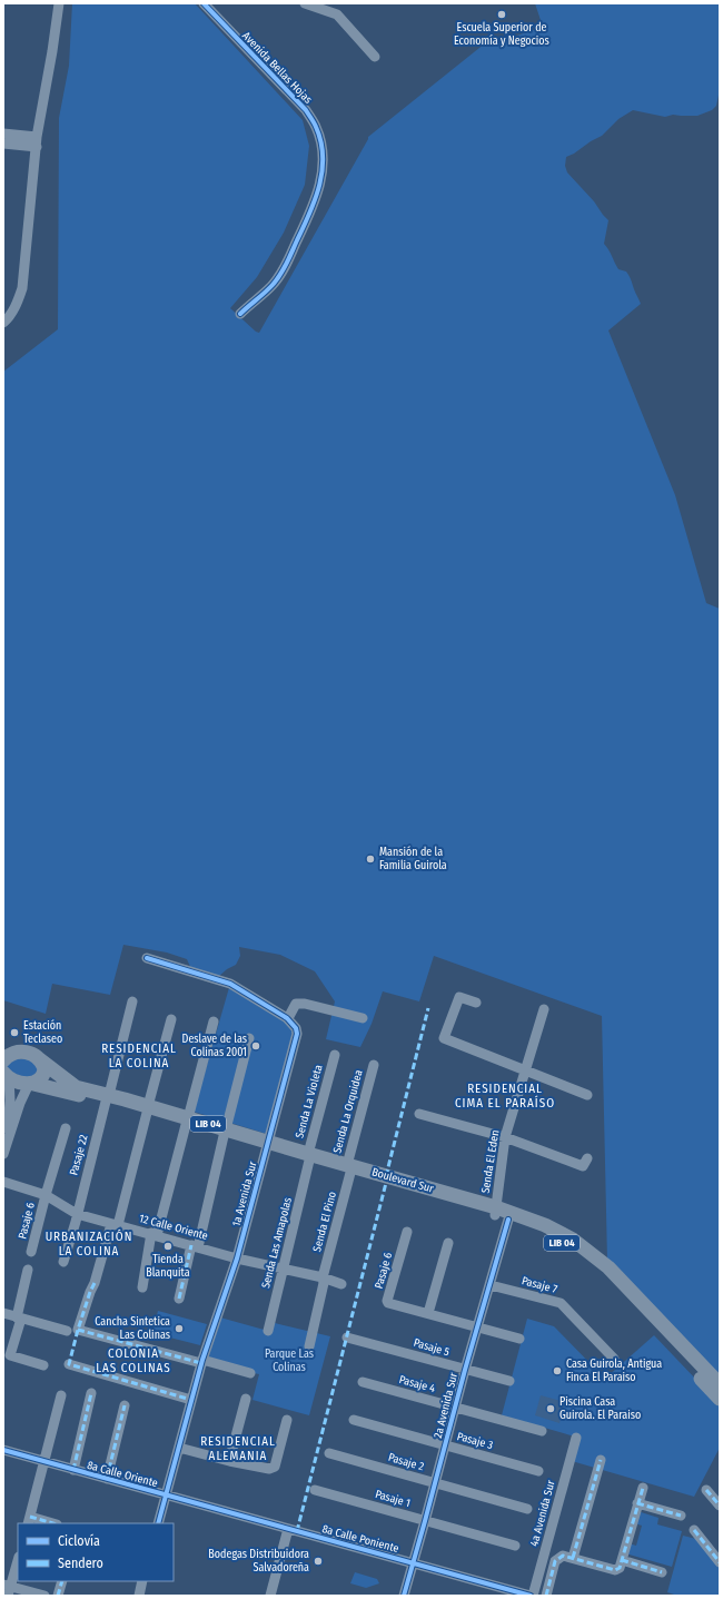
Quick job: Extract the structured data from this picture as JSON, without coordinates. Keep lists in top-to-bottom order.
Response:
{
  "streets": {
    "highway": ["LIB 04", "Boulevard Sur"],
    "street": [
      "Avenida Bellas Hojas",
      "Senda La Violeta",
      "Senda La Orquidea",
      "Pasaje 22",
      "Senda El Eden",
      "1a Avenida Sur",
      "Pasaje 6",
      "Senda El Pino",
      "12 Calle Oriente",
      "Senda Las Amapolas",
      "Pasaje 7",
      "Pasaje 5",
      "Pasaje 4",
      "2a Avenida Sur",
      "Pasaje 3",
      "Pasaje 2",
      "8a Calle Oriente",
      "Pasaje 1",
      "4a Avenida Sur",
      "8a Calle Poniente"
    ]
  },
  "crossings": [
    ["Senda La Violeta", "Boulevard Sur"],
    ["Senda La Violeta", "Senda Las Amapolas"],
    ["Senda La Orquidea", "Boulevard Sur"],
    ["Senda La Orquidea", "Senda El Pino"],
    ["LIB 04", "Boulevard Sur"],
    ["Pasaje 22", "Boulevard Sur"],
    ["Pasaje 22", "12 Calle Oriente"],
    ["Senda El Eden", "Boulevard Sur"],
    ["Senda El Eden", "2a Avenida Sur"],
    ["Boulevard Sur", "1a Avenida Sur"],
    ["Boulevard Sur", "Senda El Pino"],
    ["Boulevard Sur", "Senda Las Amapolas"],
    ["Boulevard Sur", "2a Avenida Sur"],
    ["1a Avenida Sur", "12 Calle Oriente"],
    ["1a Avenida Sur", "8a Calle Oriente"],
    ["Pasaje 6", "12 Calle Oriente"],
    ["Pasaje 6", "2a Avenida Sur"],
    ["Senda El Pino", "12 Calle Oriente"],
    ["12 Calle Oriente", "Senda Las Amapolas"],
    ["Pasaje 7", "2a Avenida Sur"],
    ["Pasaje 5", "2a Avenida Sur"],
    ["Pasaje 4", "2a Avenida Sur"],
    ["2a Avenida Sur", "Pasaje 3"],
    ["2a Avenida Sur", "Pasaje 2"],
    ["2a Avenida Sur", "Pasaje 1"],
    ["2a Avenida Sur", "8a Calle Poniente"],
    ["8a Calle Oriente", "8a Calle Poniente"],
    ["4a Avenida Sur", "8a Calle Poniente"]
  ],
  "districts": [
    "RESIDENCIAL LA COLINA",
    "RESIDENCIAL CIMA EL PARAÍSO",
    "URBANIZACIÓN LA COLINA",
    "COLONIA LAS COLINAS",
    "RESIDENCIAL ALEMANIA"
  ],
  "parks": ["Parque Las Colinas"],
  "places": [
    "Escuela Superior de Economía y Negocios",
    "Mansión de la Familia Guirola",
    "Estación Teclaseo",
    "Deslave de las Colinas 2001",
    "Tienda Blanquita",
    "Cancha Sintetica Las Colinas",
    "Casa Guirola, Antigua Finca El Paraiso",
    "Piscina Casa Guirola. El Paraiso",
    "Bodegas Distribuidora Salvadoreña"
  ],
  "legend": ["Ciclovía", "Sendero"]
}
